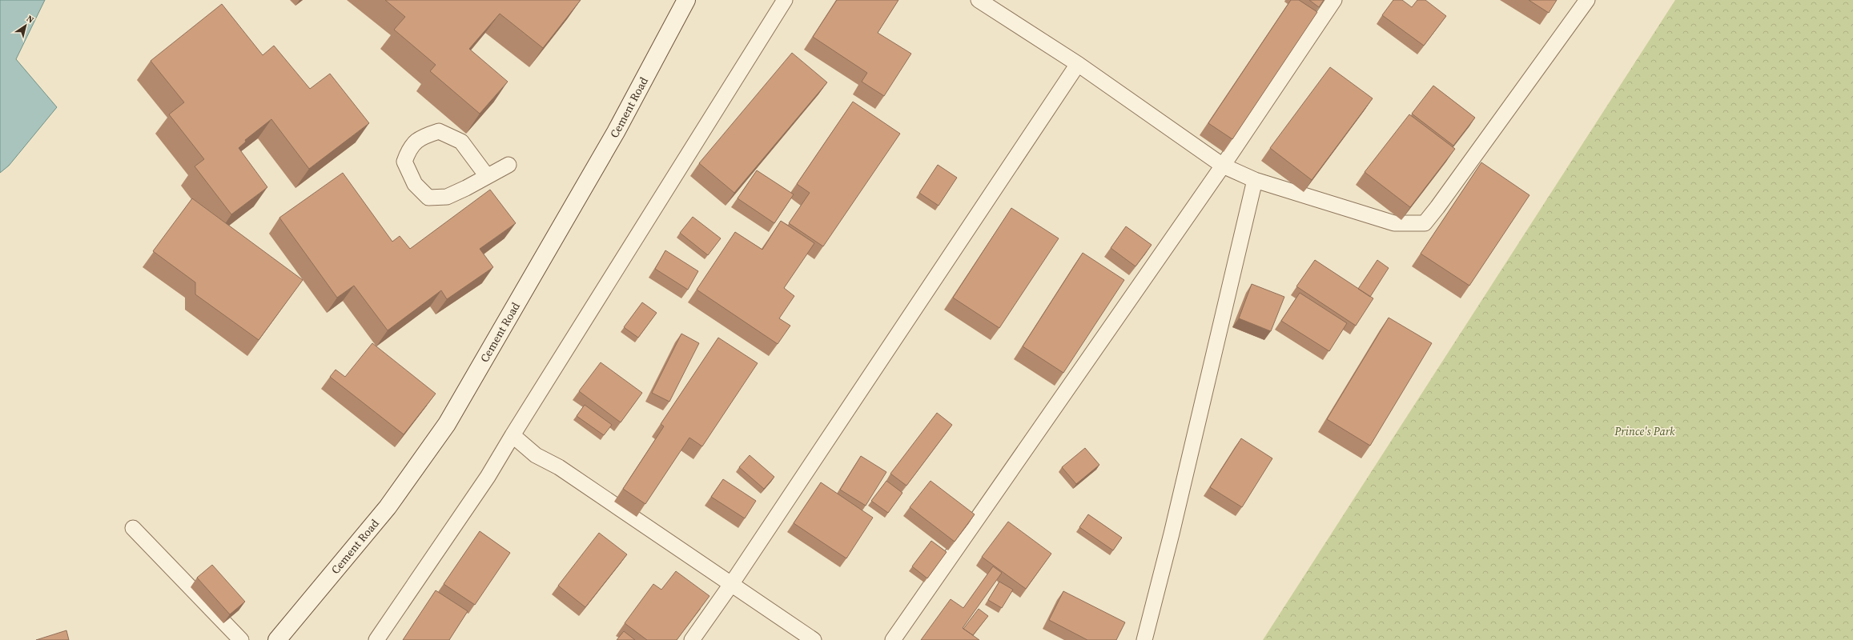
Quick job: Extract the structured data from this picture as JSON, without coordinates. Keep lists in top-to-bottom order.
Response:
{
  "streets": {
    "main road": ["Cement Road"]
  },
  "parks": ["Prince's Park"],
  "north": "top right"
}
